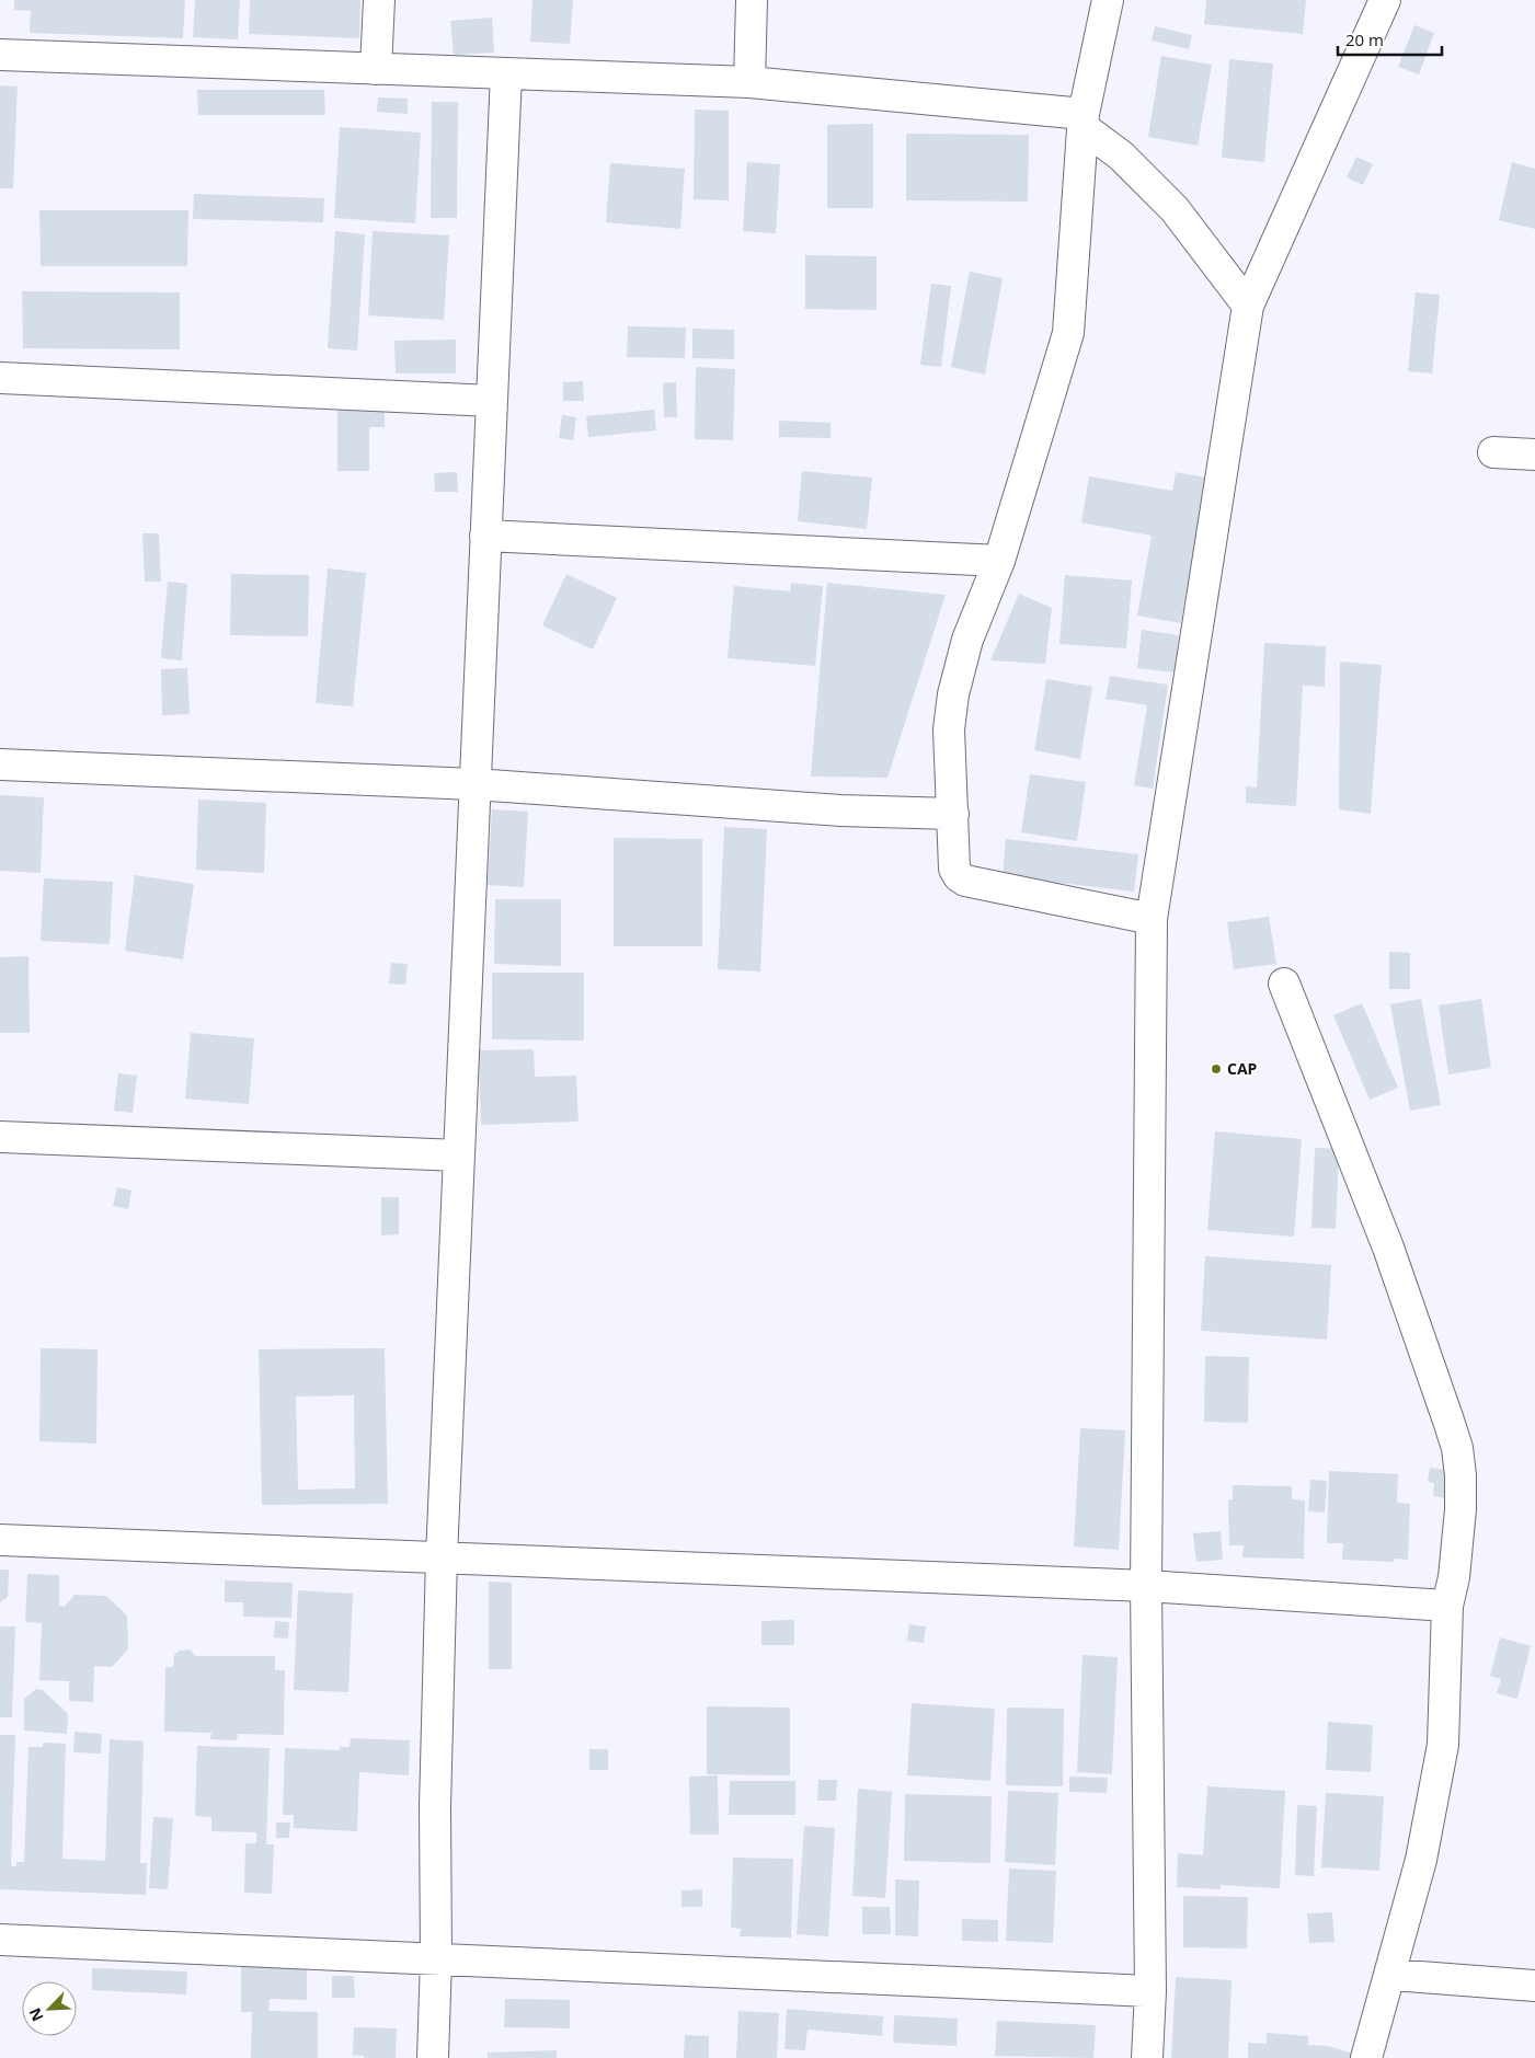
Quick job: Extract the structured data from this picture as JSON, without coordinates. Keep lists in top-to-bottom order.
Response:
{
  "places": ["CAP"],
  "scale_bar": "20 m",
  "north": "bottom left"
}
